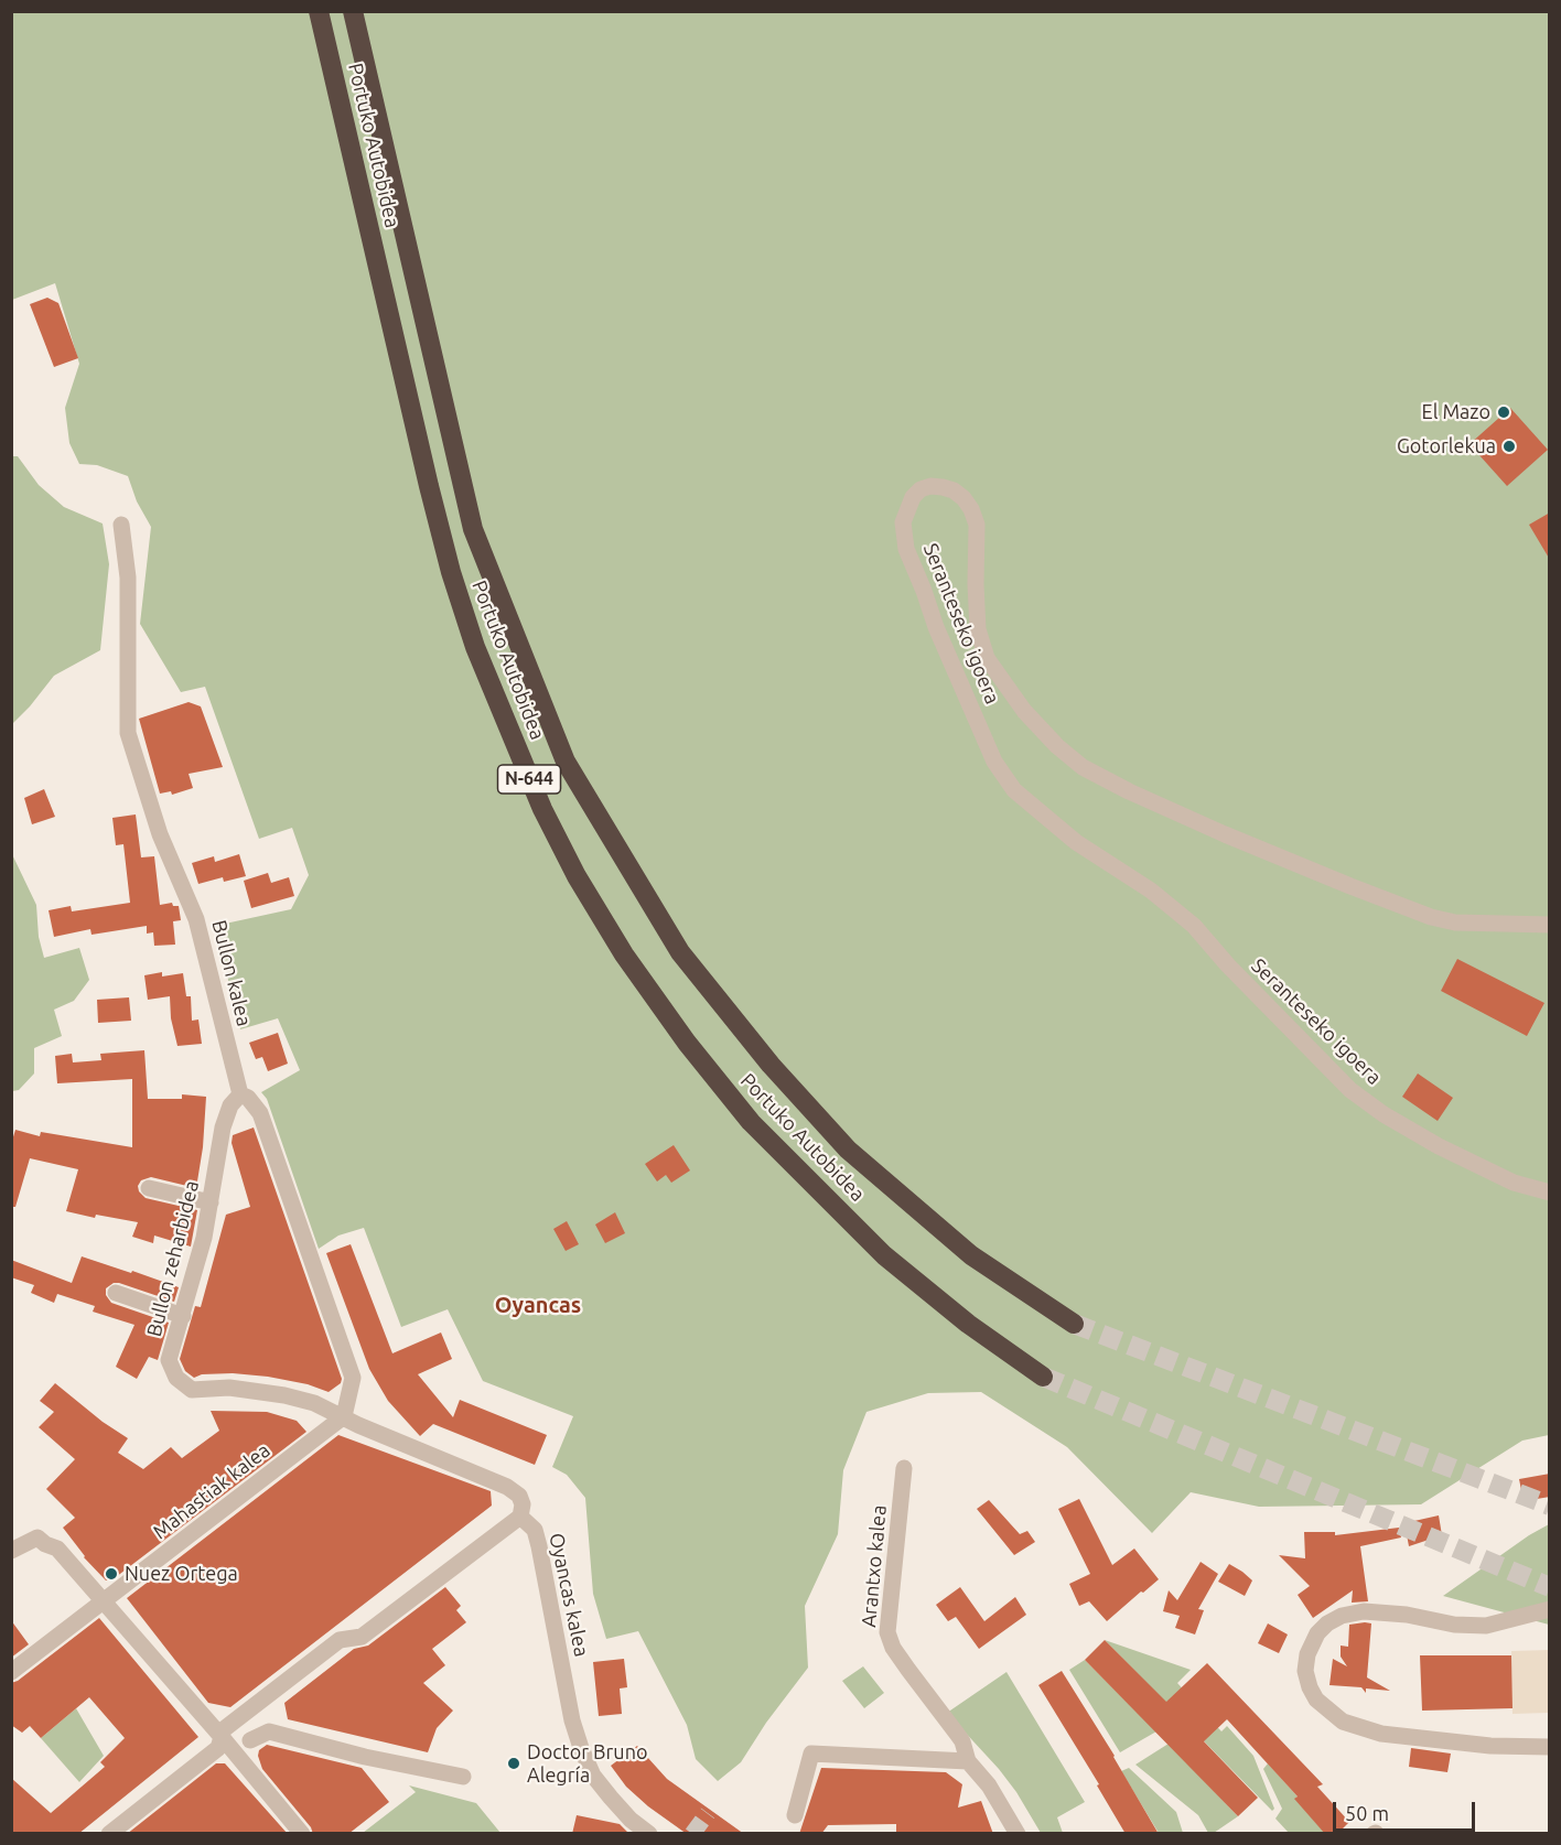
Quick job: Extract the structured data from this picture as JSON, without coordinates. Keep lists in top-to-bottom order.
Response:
{
  "streets": {
    "highway": ["Portuko Autobidea", "N-644"],
    "street": [
      "Seranteseko igoera",
      "Bullon kalea",
      "Bullon zeharbidea",
      "Mahastiak kalea",
      "Arantxo kalea",
      "Oyancas kalea"
    ]
  },
  "crossings": [
    ["Bullon kalea", "Bullon zeharbidea"],
    ["Bullon kalea", "Mahastiak kalea"],
    ["Bullon kalea", "Oyancas kalea"],
    ["Bullon zeharbidea", "Mahastiak kalea"],
    ["Bullon zeharbidea", "Oyancas kalea"],
    ["Mahastiak kalea", "Oyancas kalea"]
  ],
  "districts": ["Oyancas"],
  "places": [
    "El Mazo",
    "Gotorlekua",
    "Nuez Ortega",
    "Doctor Bruno Alegría"
  ],
  "scale_bar": "50 m"
}
